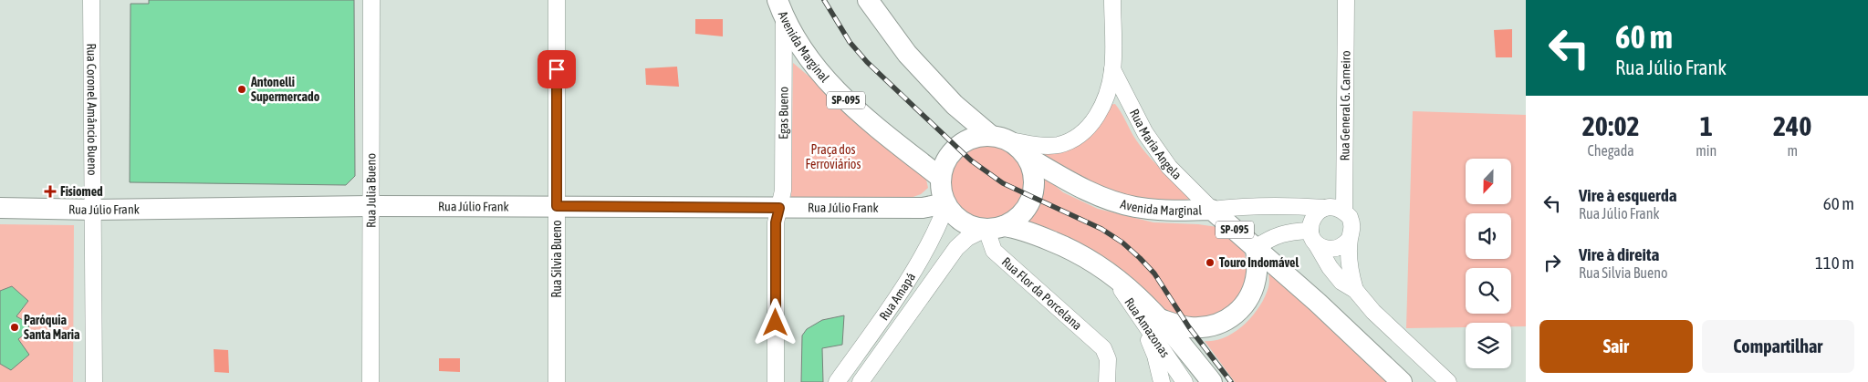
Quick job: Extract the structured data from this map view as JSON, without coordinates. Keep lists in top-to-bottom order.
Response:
{
  "streets": {
    "main road": ["Avenida Marginal", "SP-095", "Rua Júlio Frank"],
    "street": [
      "Rua General G. Carneiro",
      "Rua Coronel Amâncio Bueno",
      "Egas Bueno",
      "Rua Maria Angela",
      "Rua Julia Bueno",
      "Rua Silvia Bueno",
      "Rua Flor da Porcelana",
      "Rua Amapá",
      "Rua Amazonas"
    ]
  },
  "crossings": [
    ["Avenida Marginal", "SP-095"],
    ["Avenida Marginal", "Egas Bueno"],
    ["Avenida Marginal", "Rua Maria Angela"],
    ["Avenida Marginal", "Rua Júlio Frank"],
    ["Avenida Marginal", "Rua Flor da Porcelana"],
    ["Avenida Marginal", "Rua Amapá"],
    ["SP-095", "Rua Maria Angela"],
    ["SP-095", "Rua Júlio Frank"],
    ["SP-095", "Rua Flor da Porcelana"],
    ["SP-095", "Rua Amapá"],
    ["Rua Coronel Amâncio Bueno", "Rua Júlio Frank"],
    ["Egas Bueno", "Rua Júlio Frank"],
    ["Rua Maria Angela", "Rua Júlio Frank"],
    ["Rua Maria Angela", "Rua Flor da Porcelana"],
    ["Rua Maria Angela", "Rua Amapá"],
    ["Rua Julia Bueno", "Rua Júlio Frank"],
    ["Rua Júlio Frank", "Rua Silvia Bueno"],
    ["Rua Júlio Frank", "Rua Flor da Porcelana"],
    ["Rua Júlio Frank", "Rua Amapá"],
    ["Rua Flor da Porcelana", "Rua Amapá"]
  ],
  "parks": ["Praça dos Ferroviários"],
  "places": {
    "other": ["Antonelli Supermercado", "Touro Indomável", "Paróquia Santa Maria"],
    "health": ["Fisiomed"]
  },
  "north": "bottom",
  "page": {
    "turn": ["60 m", "Rua Júlio Frank"],
    "eta": [
      "20:02",
      "Chegada",
      "1",
      "min",
      "240",
      "m"
    ],
    "list": [
      {
        "name": "Vire à esquerda",
        "note": "Rua Júlio Frank",
        "value": "60 m"
      },
      {
        "name": "Vire à direita",
        "note": "Rua Silvia Bueno",
        "value": "110 m"
      }
    ],
    "buttons": ["Sair", "Compartilhar"]
  }
}
